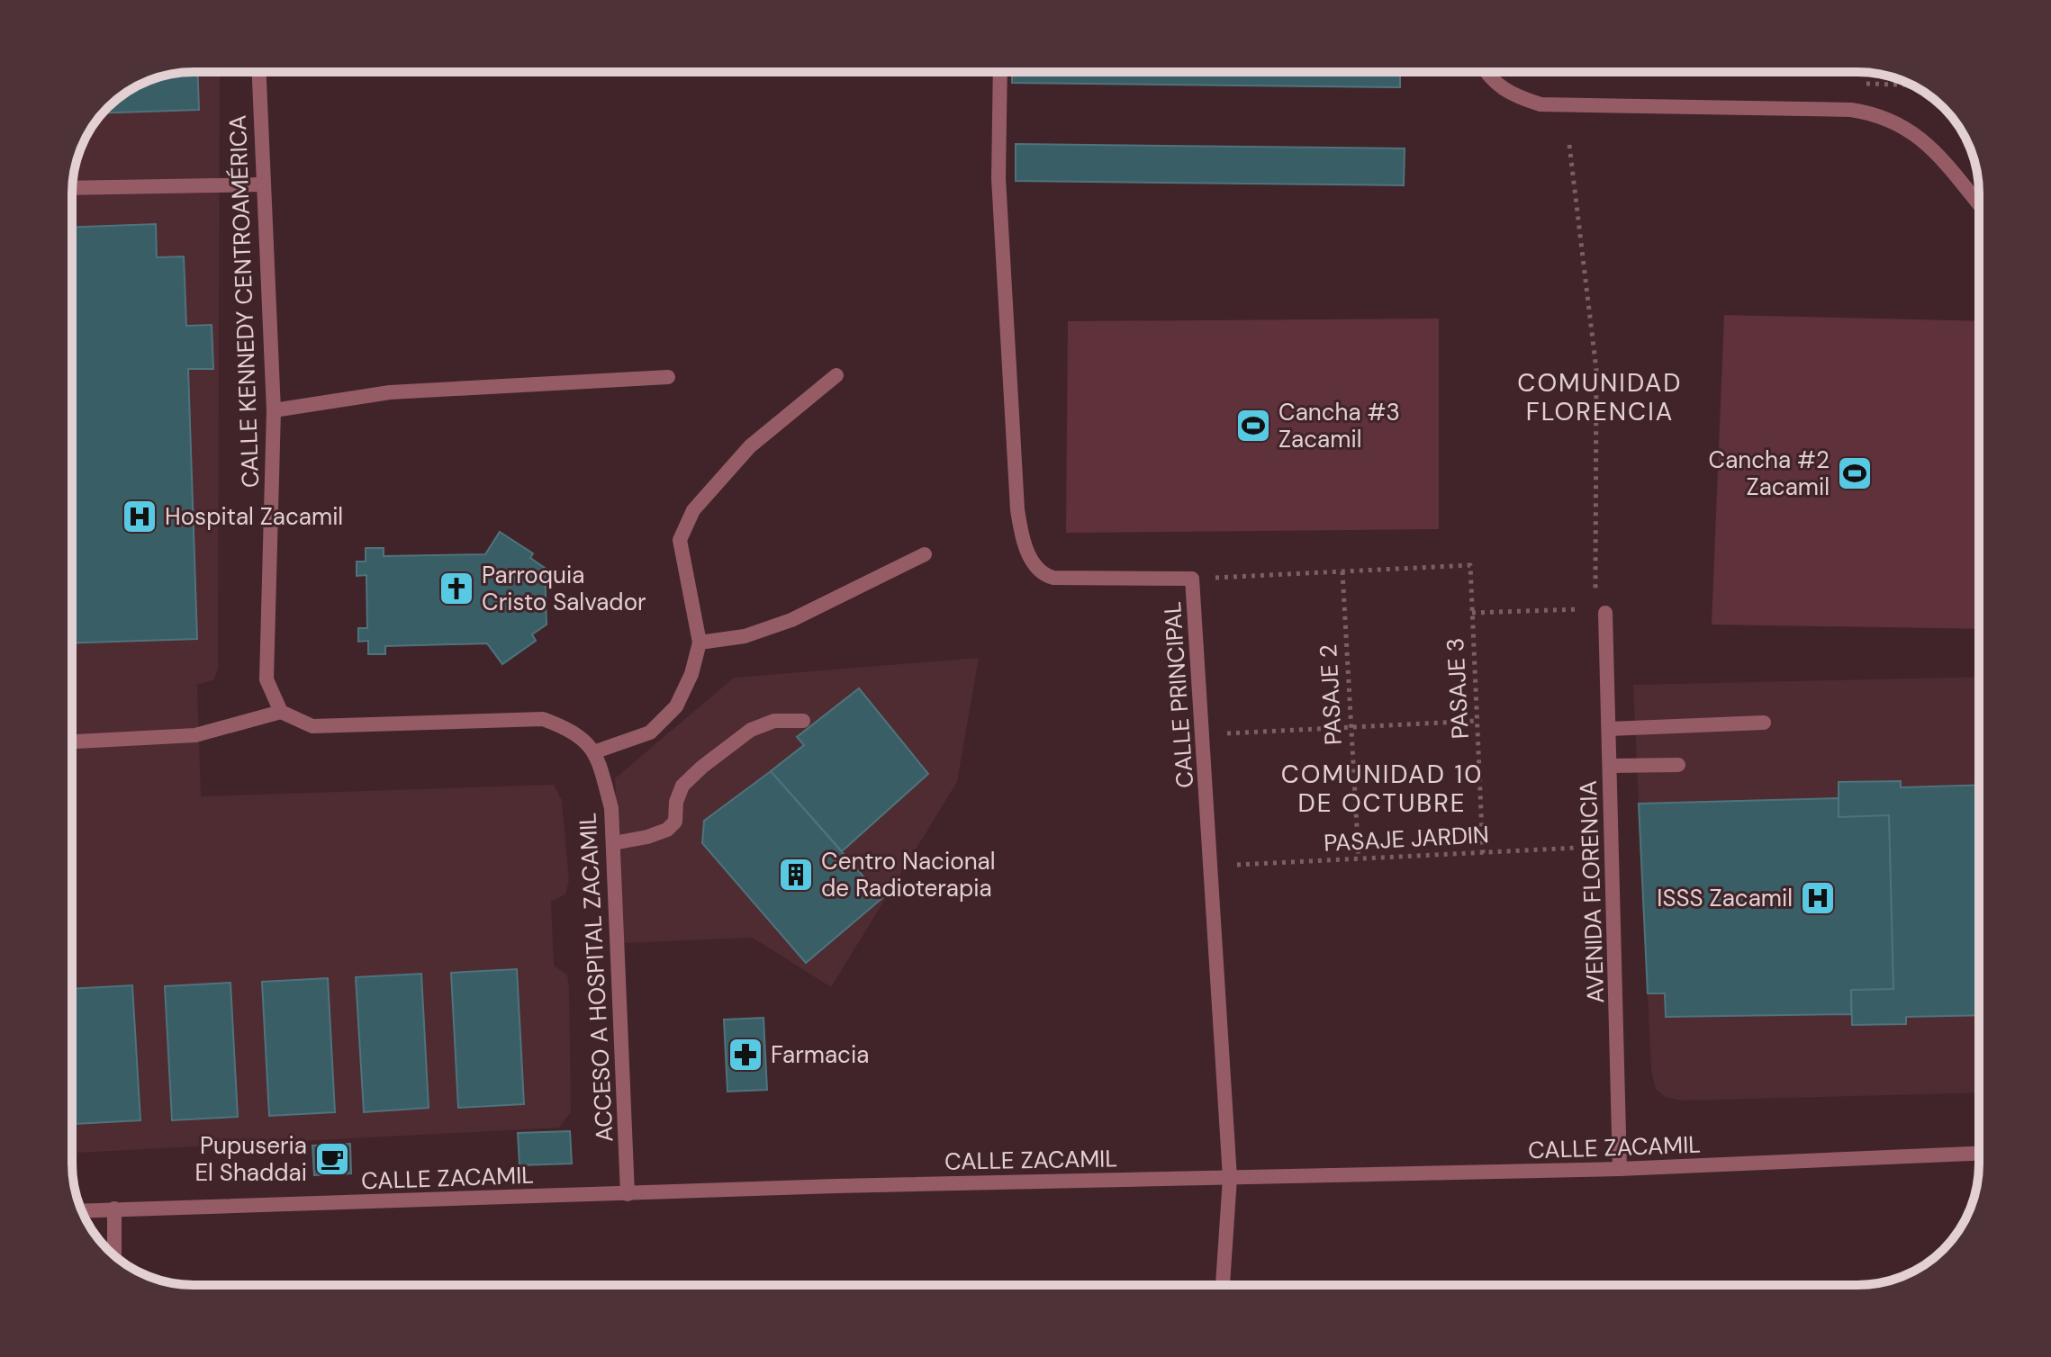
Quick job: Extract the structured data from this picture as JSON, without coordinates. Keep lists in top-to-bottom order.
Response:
{
  "streets": {
    "street": [
      "CALLE KENNEDY CENTROAMÉRICA",
      "CALLE PRINCIPAL",
      "AVENIDA FLORENCIA",
      "ACCESO A HOSPITAL ZACAMIL",
      "CALLE ZACAMIL"
    ],
    "path": ["PASAJE 3", "PASAJE 2", "PASAJE JARDIN"]
  },
  "crossings": [
    ["PASAJE 3", "PASAJE 2"],
    ["PASAJE 3", "PASAJE JARDIN"],
    ["CALLE PRINCIPAL", "CALLE ZACAMIL"],
    ["PASAJE 2", "PASAJE JARDIN"],
    ["AVENIDA FLORENCIA", "CALLE ZACAMIL"],
    ["ACCESO A HOSPITAL ZACAMIL", "CALLE ZACAMIL"]
  ],
  "districts": ["COMUNIDAD FLORENCIA", "COMUNIDAD 10 DE OCTUBRE"],
  "places": {
    "sports": ["Cancha #3 Zacamil", "Cancha #2 Zacamil"],
    "hospital": ["Hospital Zacamil", "ISSS Zacamil"],
    "church": ["Parroquia Cristo Salvador"],
    "building": ["Centro Nacional de Radioterapia"],
    "pharmacy": ["Farmacia"],
    "cafe": ["Pupuseria El Shaddai"]
  }
}
